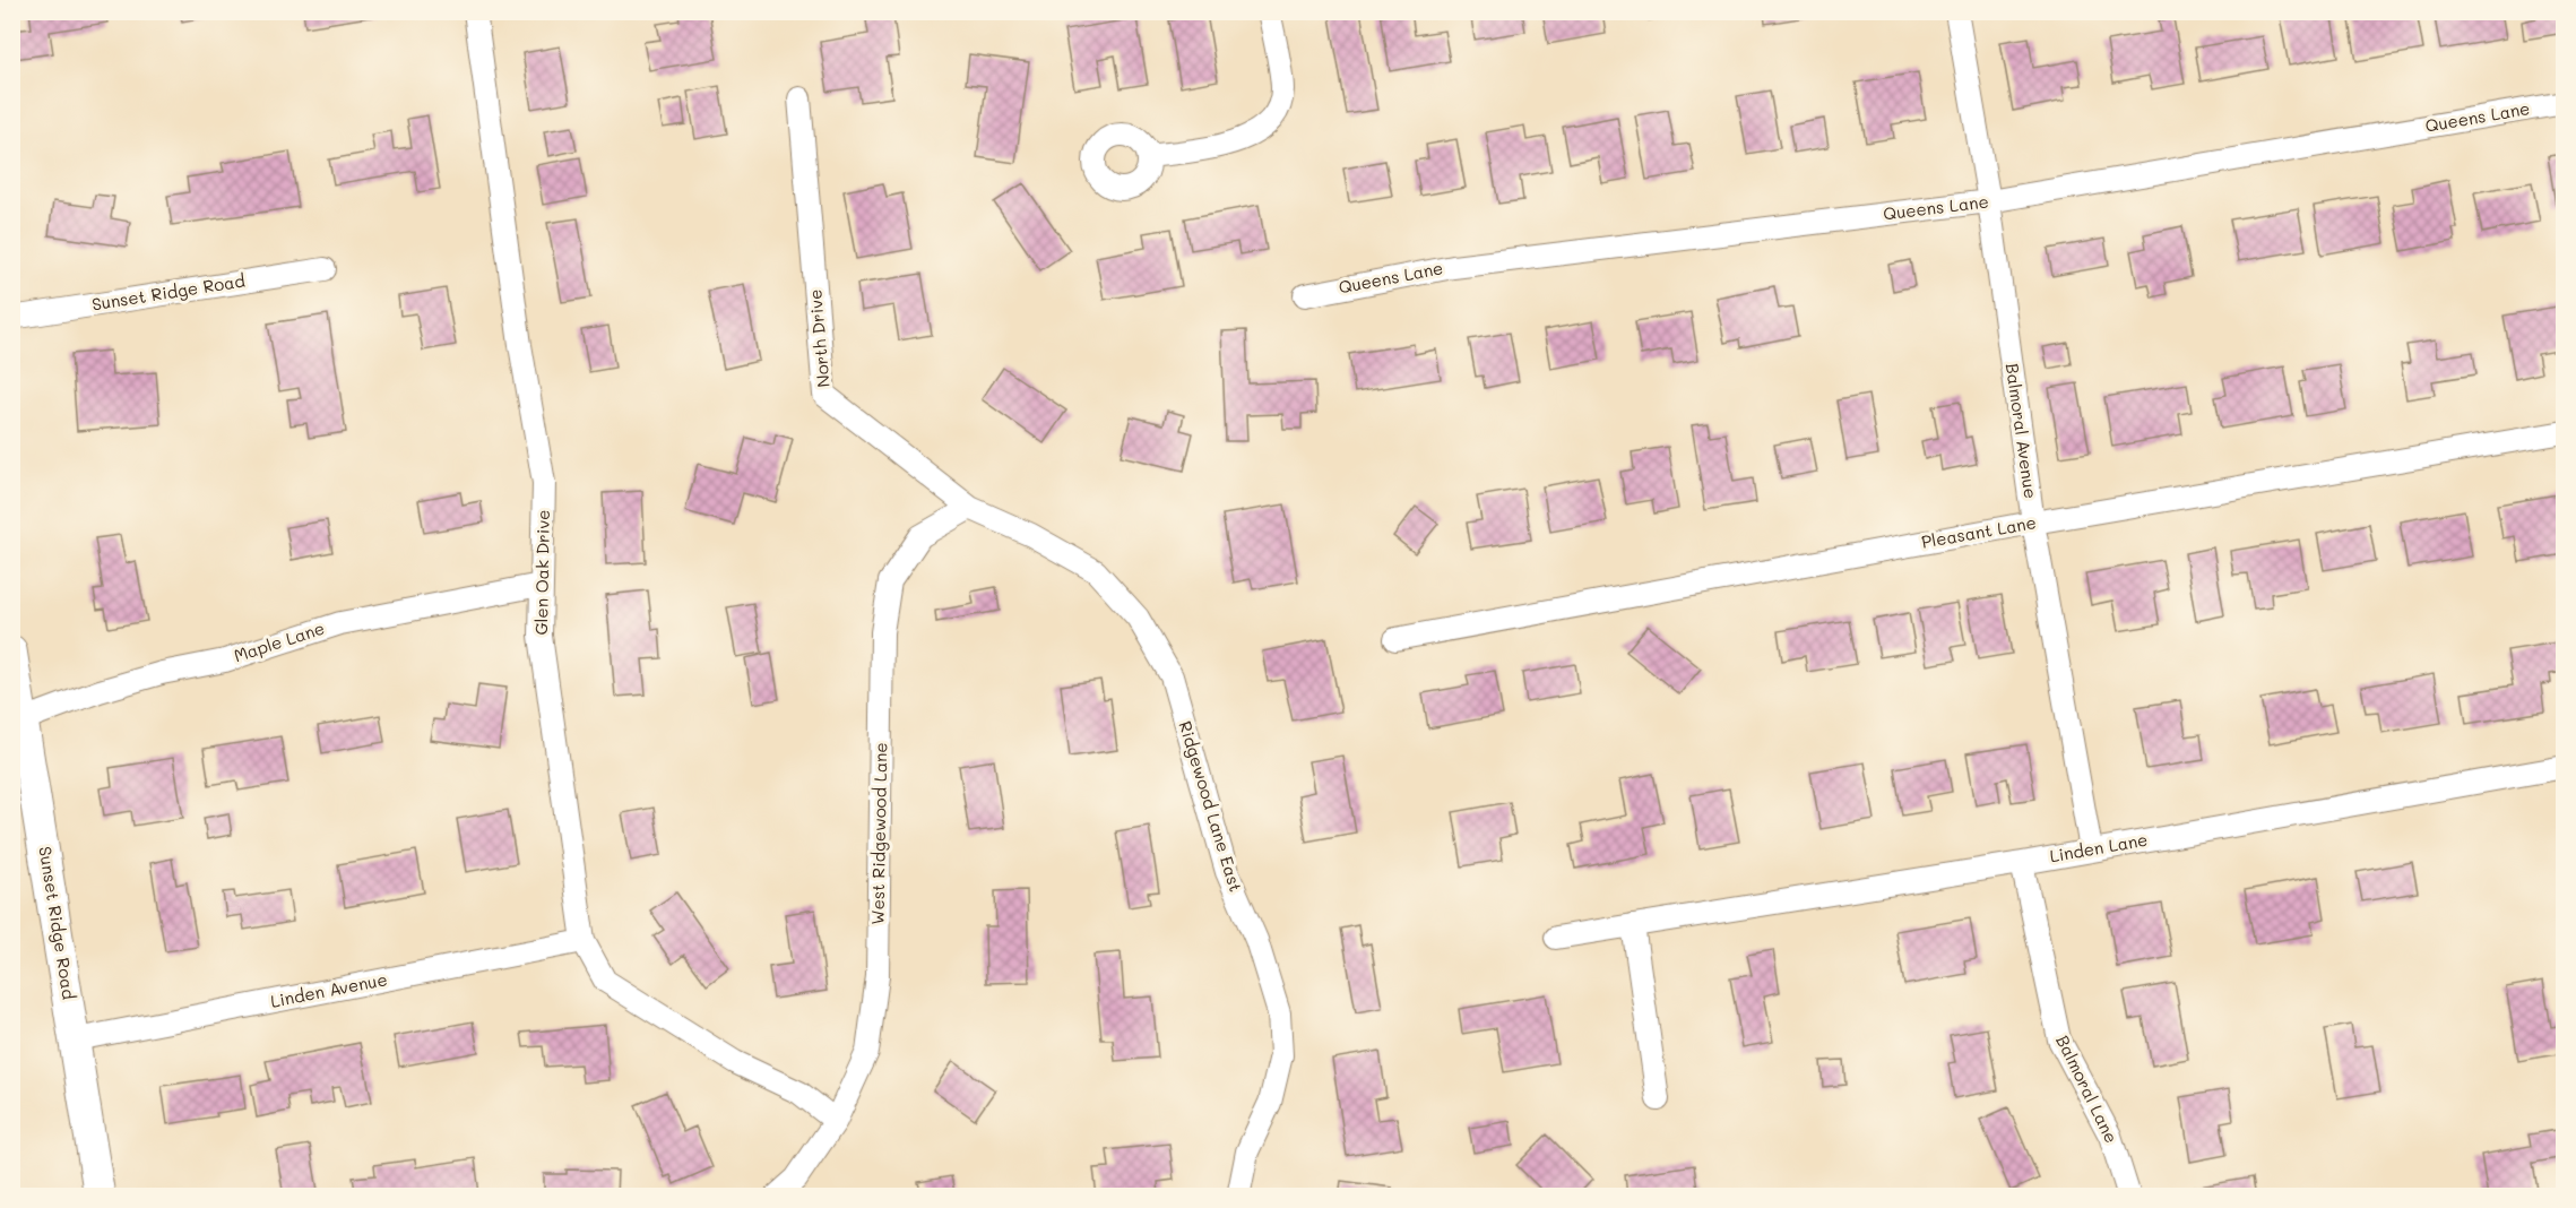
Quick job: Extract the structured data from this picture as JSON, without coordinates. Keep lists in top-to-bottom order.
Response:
{
  "streets": {
    "street": [
      "Queens Lane",
      "Sunset Ridge Road",
      "North Drive",
      "Balmoral Avenue",
      "Pleasant Lane",
      "Glen Oak Drive",
      "Maple Lane",
      "Ridgewood Lane East",
      "West Ridgewood Lane",
      "Linden Lane",
      "Linden Avenue",
      "Balmoral Lane"
    ]
  },
  "crossings": [
    ["Queens Lane", "Balmoral Avenue"],
    ["Sunset Ridge Road", "Maple Lane"],
    ["Sunset Ridge Road", "Linden Avenue"],
    ["North Drive", "Ridgewood Lane East"],
    ["North Drive", "West Ridgewood Lane"],
    ["Balmoral Avenue", "Pleasant Lane"],
    ["Balmoral Avenue", "Linden Lane"],
    ["Glen Oak Drive", "Maple Lane"],
    ["Glen Oak Drive", "West Ridgewood Lane"],
    ["Glen Oak Drive", "Linden Avenue"],
    ["Ridgewood Lane East", "West Ridgewood Lane"],
    ["Linden Lane", "Balmoral Lane"]
  ]
}
